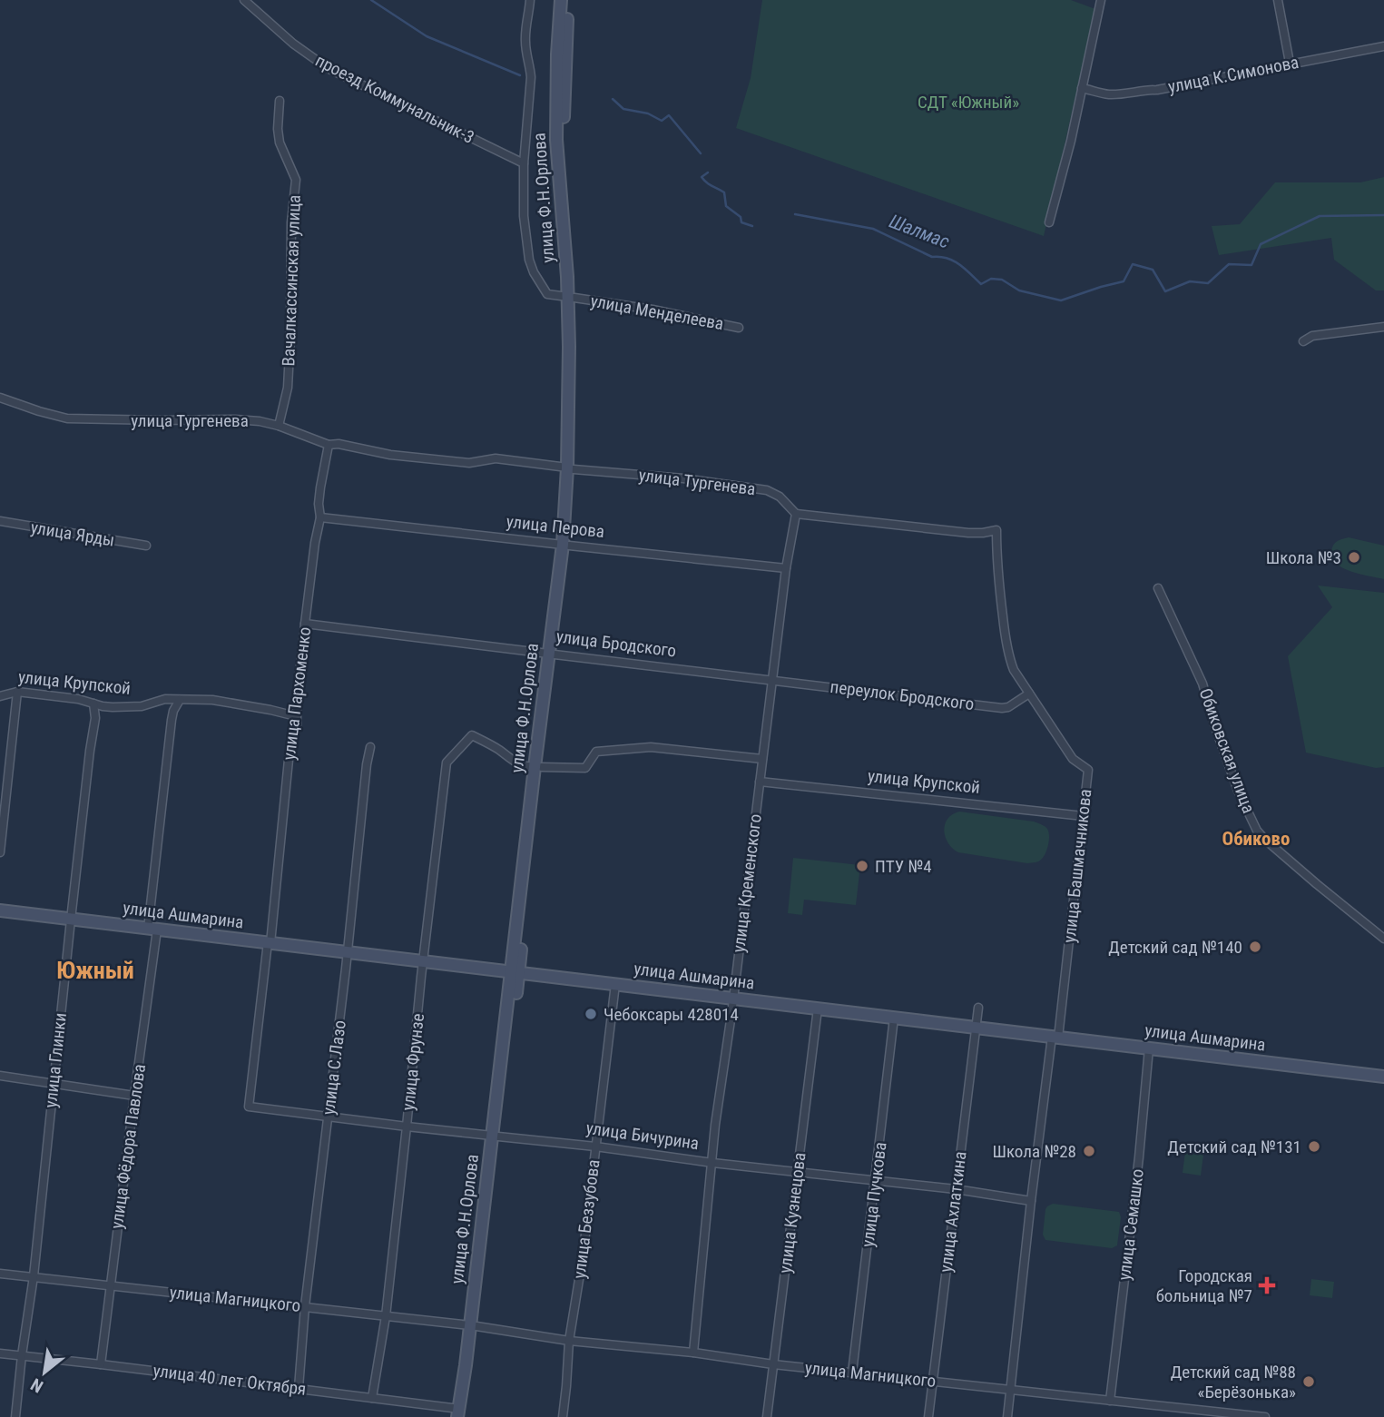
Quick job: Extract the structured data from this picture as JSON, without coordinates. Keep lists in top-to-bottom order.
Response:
{
  "streets": {
    "street": [
      "улица К.Симонова",
      "проезд Коммунальник-3",
      "улица Ф.Н.Орлова",
      "Вачалкассинская улица",
      "улица Менделеева",
      "улица Тургенева",
      "улица Перова",
      "улица Ярды",
      "улица Бродского",
      "улица Крупской",
      "улица Пархоменко",
      "переулок Бродского",
      "Обиковская улица",
      "улица Башмачникова",
      "улица Кременского",
      "улица Ашмарина",
      "улица Глинки",
      "улица Фрунзе",
      "улица С.Лазо",
      "улица Бичурина",
      "улица Фёдора Павлова",
      "улица Пучкова",
      "улица Ахлаткина",
      "улица Кузнецова",
      "улица Беззубова",
      "улица Семашко",
      "улица Магницкого",
      "улица 40 лет Октября"
    ]
  },
  "crossings": [
    ["проезд Коммунальник-3", "улица Менделеева"],
    ["улица Ф.Н.Орлова", "улица Менделеева"],
    ["улица Ф.Н.Орлова", "улица Тургенева"],
    ["улица Ф.Н.Орлова", "улица Перова"],
    ["улица Ф.Н.Орлова", "улица Бродского"],
    ["улица Ф.Н.Орлова", "улица Ашмарина"],
    ["улица Ф.Н.Орлова", "улица Фрунзе"],
    ["улица Ф.Н.Орлова", "улица Бичурина"],
    ["улица Ф.Н.Орлова", "улица Магницкого"],
    ["улица Ф.Н.Орлова", "улица 40 лет Октября"],
    ["Вачалкассинская улица", "улица Тургенева"],
    ["улица Тургенева", "улица Пархоменко"],
    ["улица Тургенева", "улица Башмачникова"],
    ["улица Тургенева", "улица Кременского"],
    ["улица Перова", "улица Пархоменко"],
    ["улица Перова", "улица Кременского"],
    ["улица Бродского", "улица Пархоменко"],
    ["улица Бродского", "переулок Бродского"],
    ["улица Бродского", "улица Кременского"],
    ["улица Крупской", "улица Пархоменко"],
    ["улица Крупской", "улица Башмачникова"],
    ["улица Крупской", "улица Кременского"],
    ["улица Крупской", "улица Глинки"],
    ["улица Крупской", "улица Фёдора Павлова"],
    ["улица Пархоменко", "улица Ашмарина"],
    ["улица Пархоменко", "улица Бичурина"],
    ["переулок Бродского", "улица Башмачникова"],
    ["переулок Бродского", "улица Кременского"],
    ["улица Башмачникова", "улица Кременского"],
    ["улица Башмачникова", "улица Ашмарина"],
    ["улица Башмачникова", "улица Бичурина"],
    ["улица Башмачникова", "улица Магницкого"],
    ["улица Кременского", "улица Ашмарина"],
    ["улица Кременского", "улица Бичурина"],
    ["улица Кременского", "улица Магницкого"],
    ["улица Ашмарина", "улица Глинки"],
    ["улица Ашмарина", "улица Фрунзе"],
    ["улица Ашмарина", "улица С.Лазо"],
    ["улица Ашмарина", "улица Фёдора Павлова"],
    ["улица Ашмарина", "улица Пучкова"],
    ["улица Ашмарина", "улица Ахлаткина"],
    ["улица Ашмарина", "улица Кузнецова"],
    ["улица Ашмарина", "улица Беззубова"],
    ["улица Ашмарина", "улица Семашко"],
    ["улица Глинки", "улица Магницкого"],
    ["улица Глинки", "улица 40 лет Октября"],
    ["улица Фрунзе", "улица Бичурина"],
    ["улица Фрунзе", "улица Магницкого"],
    ["улица Фрунзе", "улица 40 лет Октября"],
    ["улица С.Лазо", "улица Бичурина"],
    ["улица С.Лазо", "улица Магницкого"],
    ["улица С.Лазо", "улица 40 лет Октября"],
    ["улица Бичурина", "улица Пучкова"],
    ["улица Бичурина", "улица Ахлаткина"],
    ["улица Бичурина", "улица Кузнецова"],
    ["улица Бичурина", "улица Беззубова"],
    ["улица Фёдора Павлова", "улица Магницкого"],
    ["улица Фёдора Павлова", "улица 40 лет Октября"],
    ["улица Пучкова", "улица Магницкого"],
    ["улица Ахлаткина", "улица Магницкого"],
    ["улица Кузнецова", "улица Магницкого"],
    ["улица Беззубова", "улица Магницкого"],
    ["улица Семашко", "улица Магницкого"]
  ],
  "districts": ["Обиково", "Южный"],
  "water": ["Шалмас"],
  "parks": ["СДТ «Южный»"],
  "places": {
    "other": [
      "Школа №3",
      "ПТУ №4",
      "Детский сад №140",
      "Чебоксары 428014",
      "Детский сад №131",
      "Школа №28",
      "Детский сад №88 «Берёзонька»"
    ],
    "health": ["Городская больница №7"]
  },
  "north": "bottom left"
}
